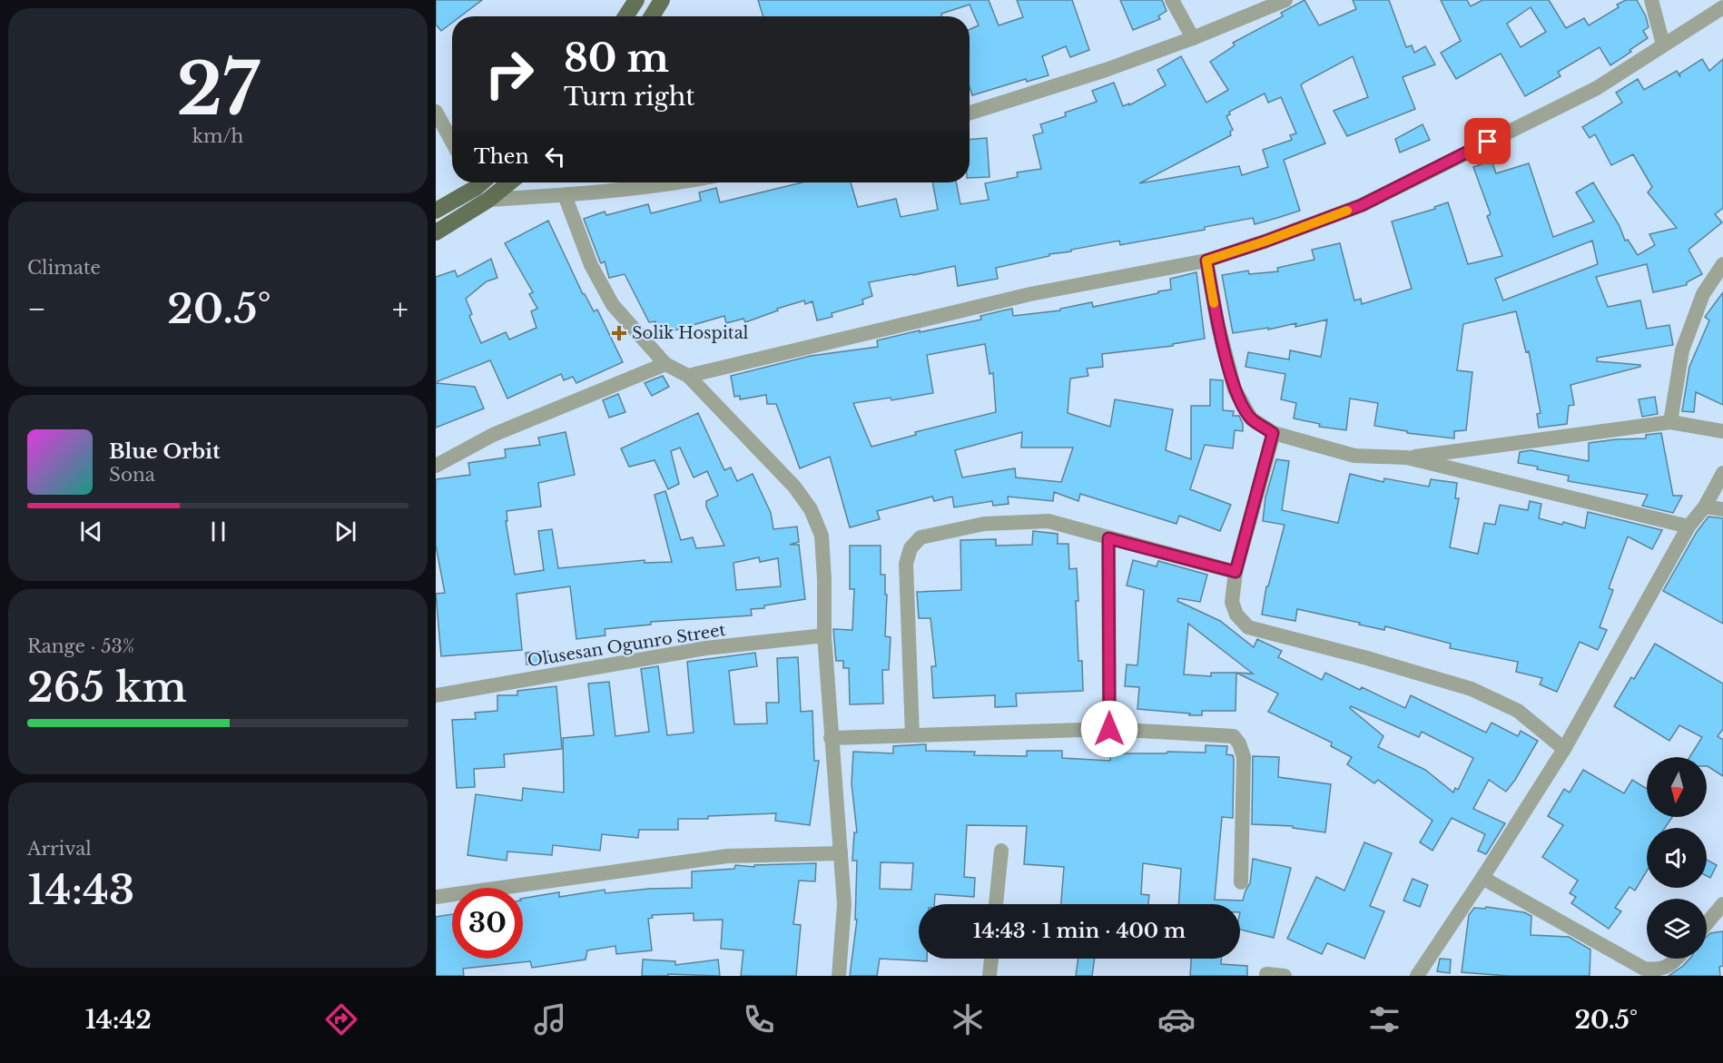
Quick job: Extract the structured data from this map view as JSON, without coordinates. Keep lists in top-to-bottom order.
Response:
{
  "streets": {
    "street": ["Olusesan Ogunro Street"]
  },
  "places": {
    "health": ["Solik Hospital"]
  },
  "north": "bottom",
  "page": {
    "tile": [
      ["27", "km/h"],
      "Climate",
      ["Range · 53%", "265 km"],
      ["Arrival", "14:43"]
    ],
    "turn": ["80 m", "Turn right"],
    "then": "Then",
    "heat": ["−", "20.5°", "+"],
    "song": ["Blue Orbit", "Sona"],
    "limit": "30",
    "trip": "14:43 · 1 min · 400 m",
    "tabs": ["14:42", "20.5°"]
  }
}
